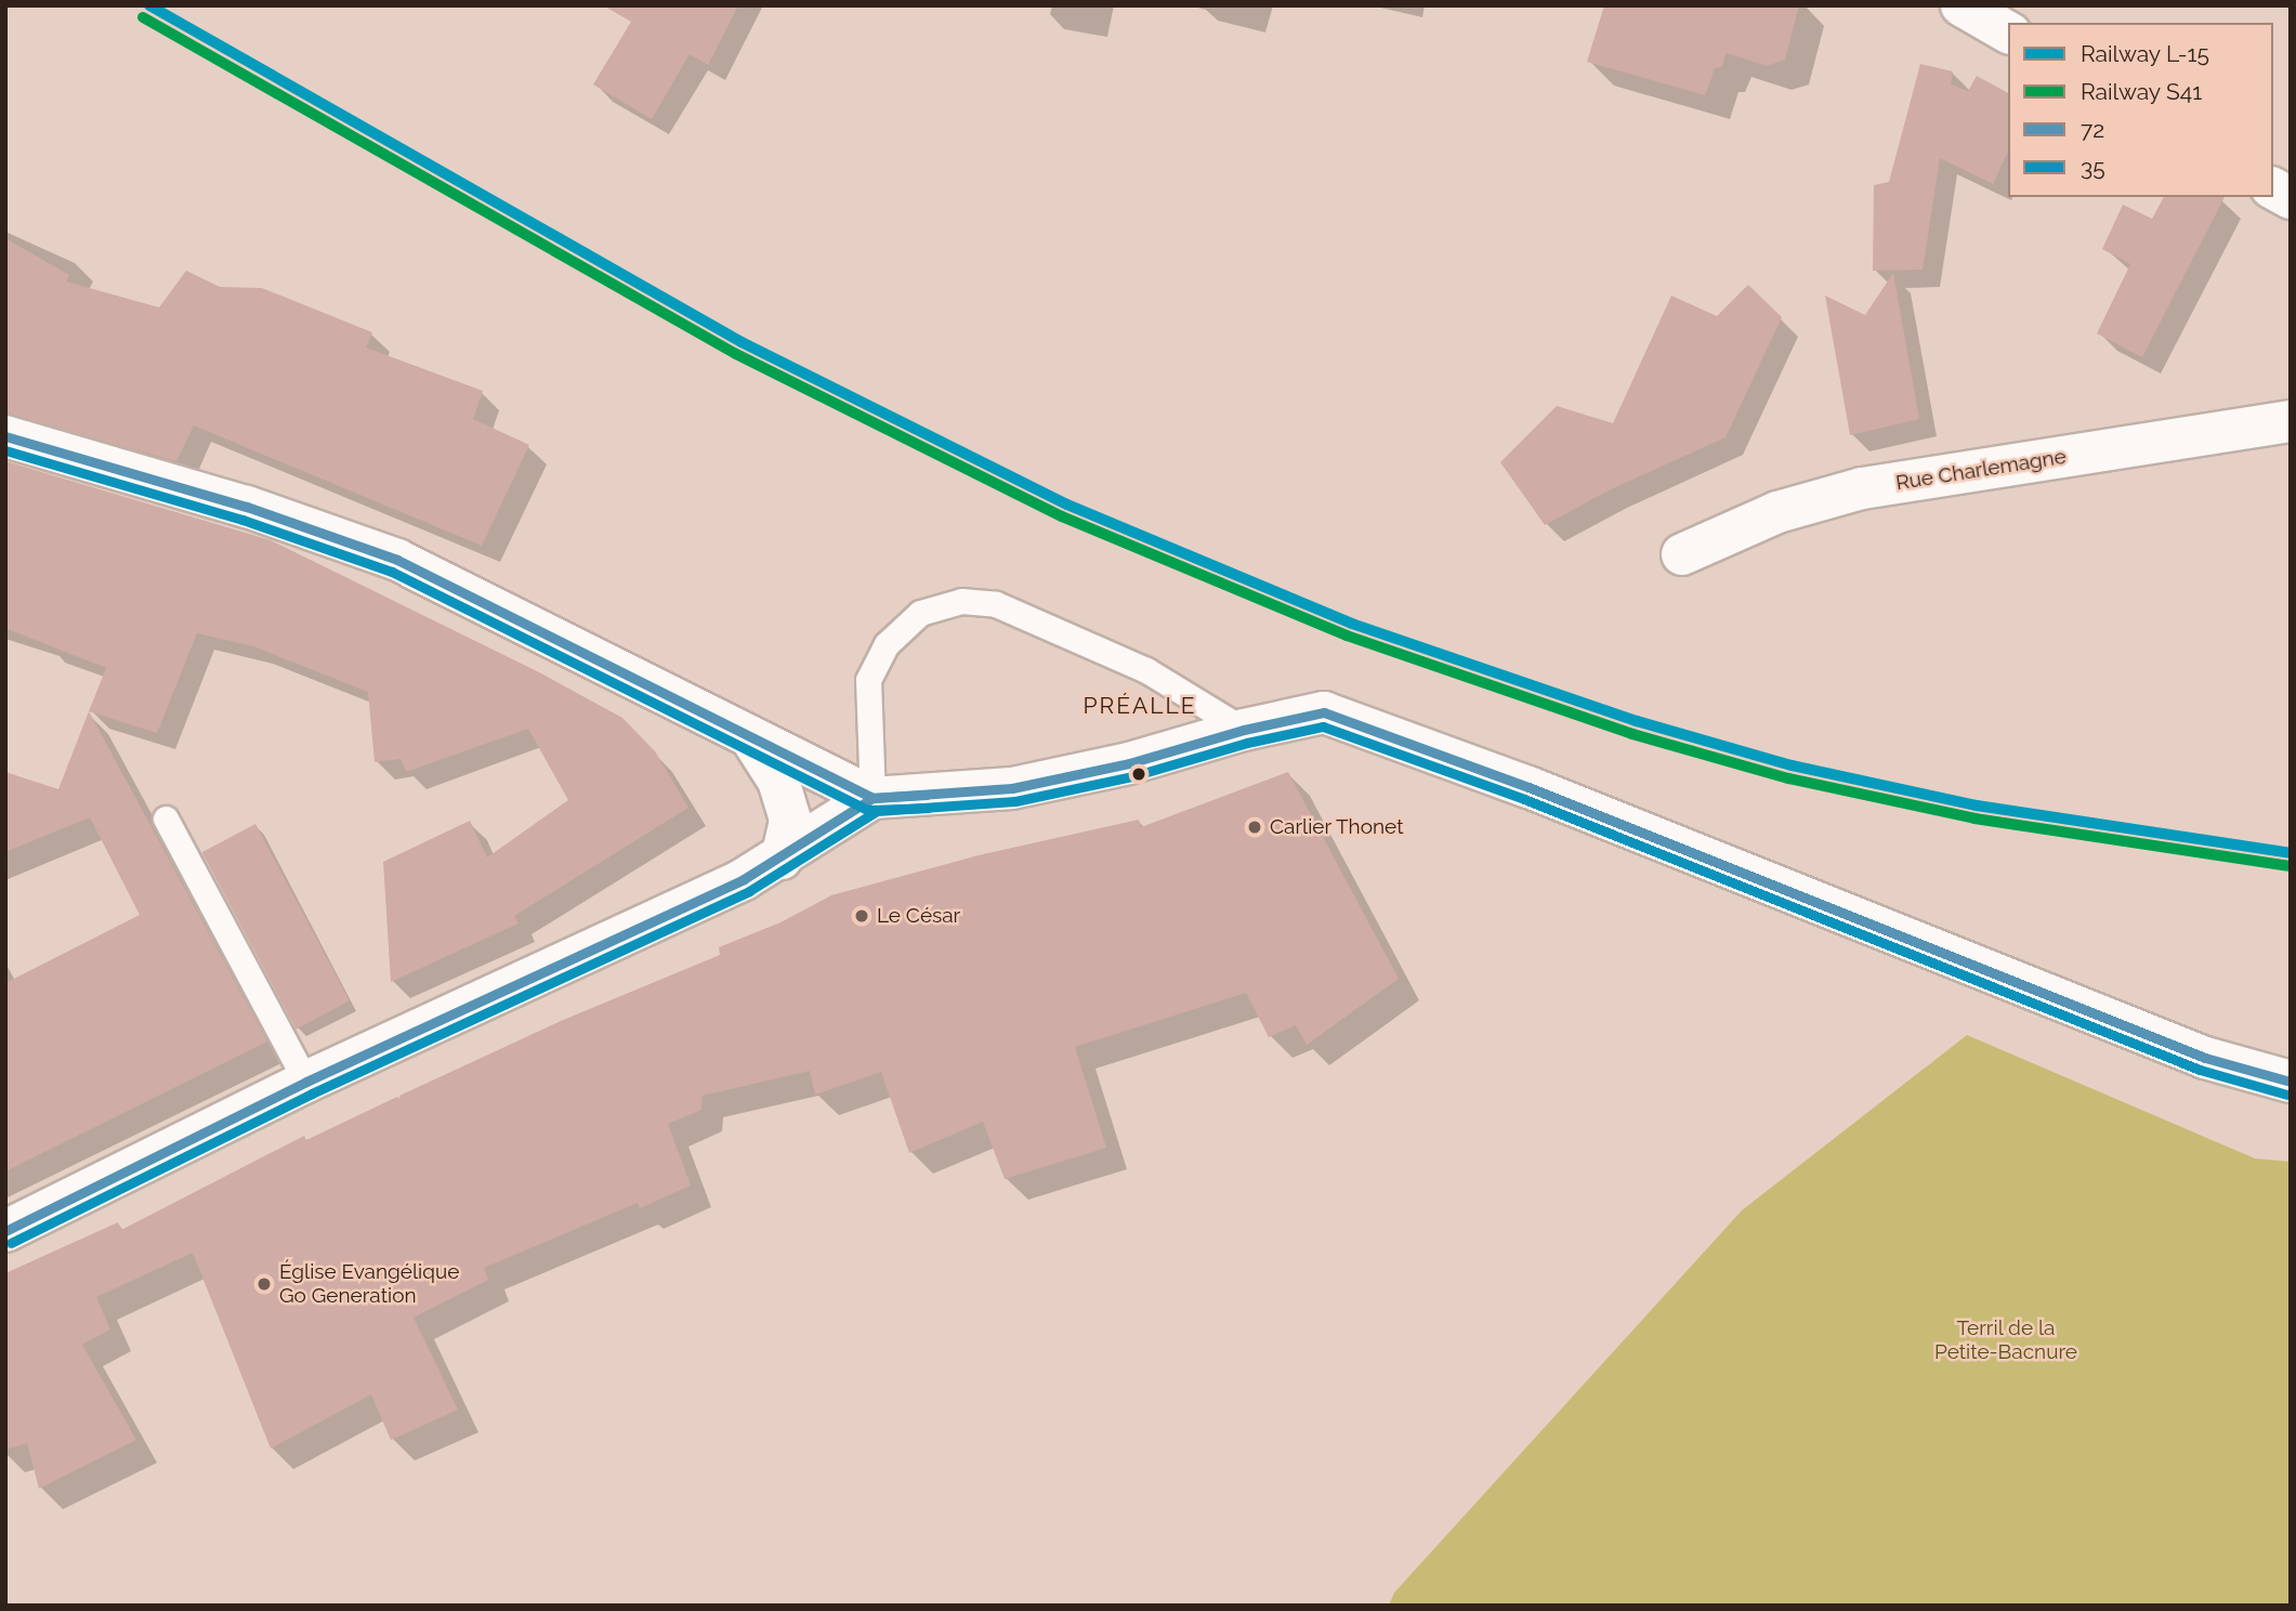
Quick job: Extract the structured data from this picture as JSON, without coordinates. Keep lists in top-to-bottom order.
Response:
{
  "streets": {
    "street": ["Rue Charlemagne"]
  },
  "districts": ["PRÉALLE"],
  "parks": ["Terril de la Petite-Bacnure"],
  "places": ["Carlier Thonet", "Le César", "Église Evangélique Go Generation"],
  "lines": [
    "rail line L-15",
    "rail line S41",
    "transit line 72",
    "transit line 35"
  ],
  "legend": [
    "Railway L-15",
    "Railway S41",
    "72",
    "35"
  ]
}
